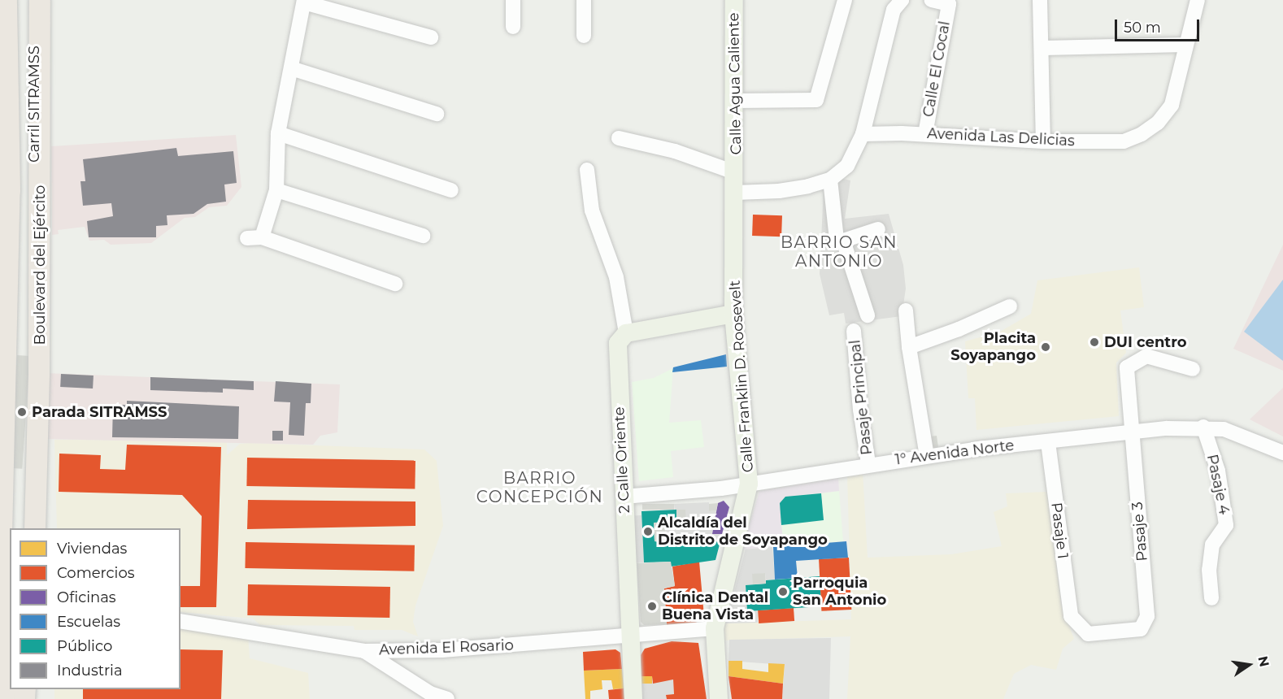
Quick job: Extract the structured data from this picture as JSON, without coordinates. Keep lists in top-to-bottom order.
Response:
{
  "streets": {
    "highway": ["Boulevard del Ejército"],
    "main road": [
      "Calle Agua Caliente",
      "Carril SITRAMSS",
      "Calle Franklin D. Roosevelt",
      "2 Calle Oriente"
    ],
    "street": [
      "Calle El Cocal",
      "Avenida Las Delicias",
      "Pasaje Principal",
      "1° Avenida Norte",
      "Pasaje 4",
      "Pasaje 1",
      "Pasaje 3",
      "Avenida El Rosario"
    ]
  },
  "crossings": [
    ["Calle El Cocal", "Avenida Las Delicias"],
    ["Calle Agua Caliente", "Calle Franklin D. Roosevelt"],
    ["Calle Franklin D. Roosevelt", "1° Avenida Norte"],
    ["Calle Franklin D. Roosevelt", "Avenida El Rosario"],
    ["Pasaje Principal", "1° Avenida Norte"],
    ["1° Avenida Norte", "2 Calle Oriente"],
    ["1° Avenida Norte", "Pasaje 4"],
    ["1° Avenida Norte", "Pasaje 1"],
    ["1° Avenida Norte", "Pasaje 3"],
    ["2 Calle Oriente", "Avenida El Rosario"],
    ["Pasaje 1", "Pasaje 3"]
  ],
  "districts": ["BARRIO SAN ANTONIO", "BARRIO CONCEPCIÓN"],
  "places": [
    "DUI centro",
    "Placita Soyapango",
    "Parada SITRAMSS",
    "Alcaldía del Distrito de Soyapango",
    "Parroquia San Antonio",
    "Clínica Dental Buena Vista"
  ],
  "legend": [
    "Viviendas",
    "Comercios",
    "Oficinas",
    "Escuelas",
    "Público",
    "Industria"
  ],
  "scale_bar": "50 m",
  "north": "right"
}
